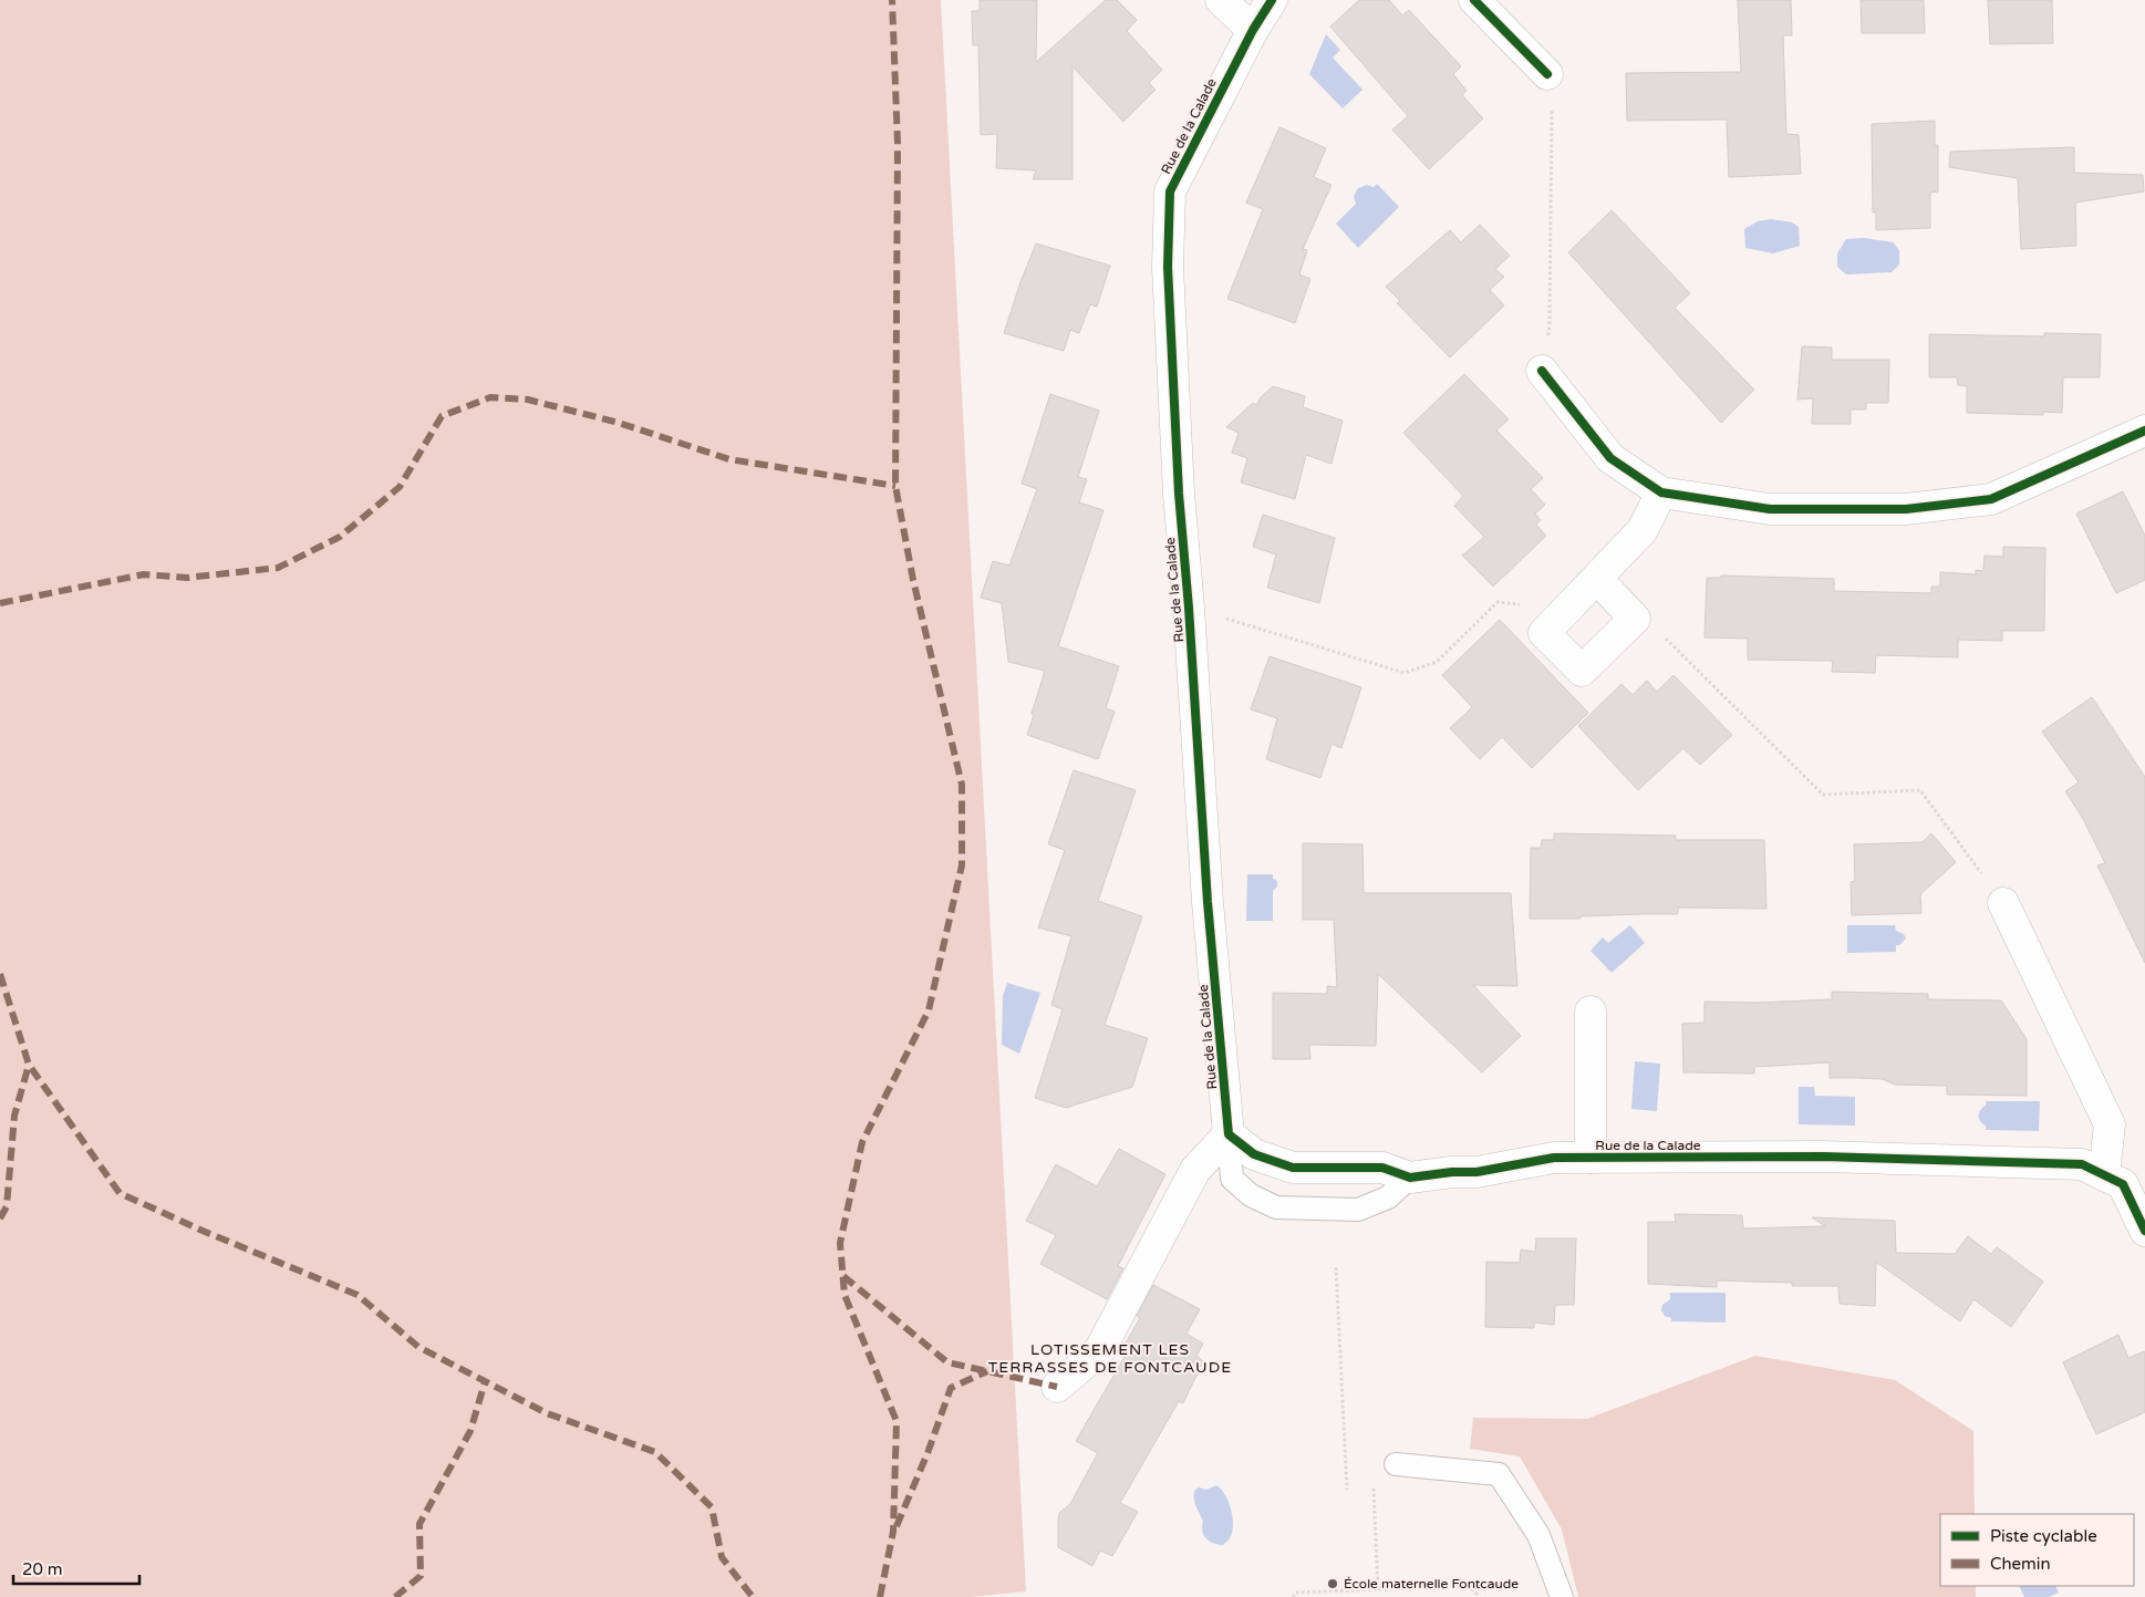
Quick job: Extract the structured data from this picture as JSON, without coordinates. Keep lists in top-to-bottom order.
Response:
{
  "streets": {
    "street": ["Rue de la Calade"]
  },
  "districts": ["LOTISSEMENT LES TERRASSES DE FONTCAUDE"],
  "places": ["École maternelle Fontcaude"],
  "legend": ["Piste cyclable", "Chemin"],
  "scale_bar": "20 m"
}
